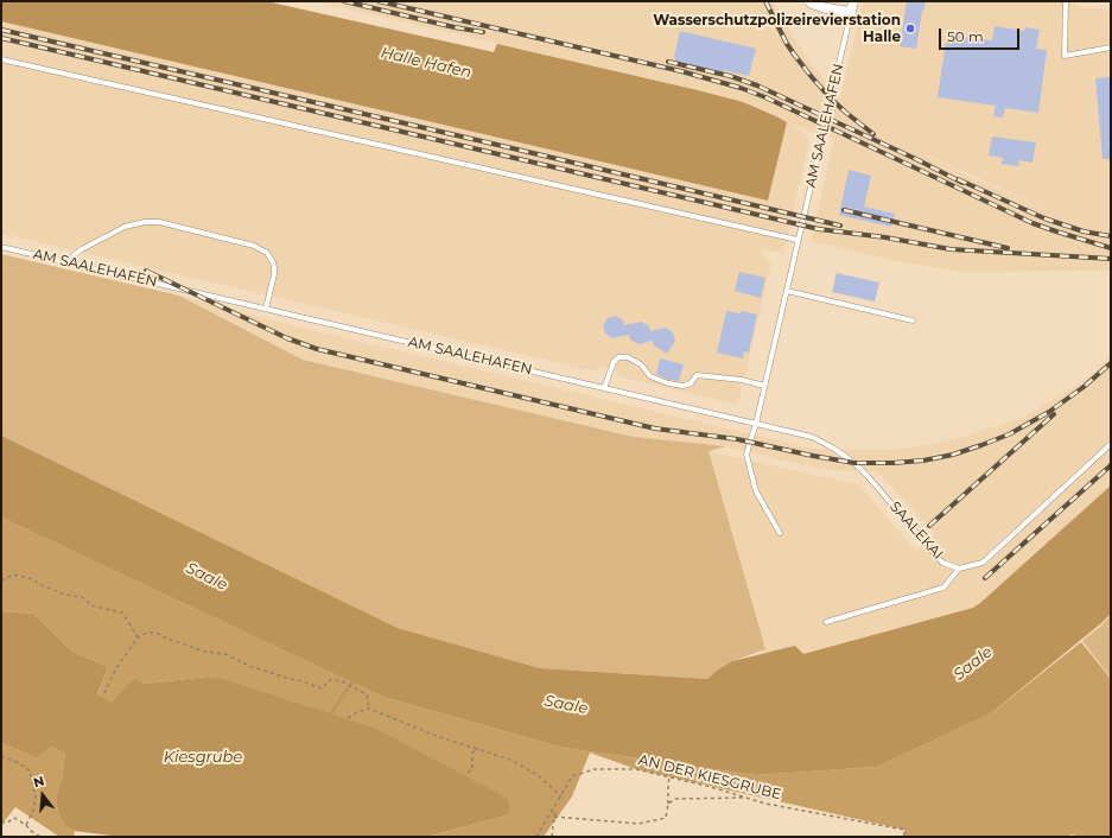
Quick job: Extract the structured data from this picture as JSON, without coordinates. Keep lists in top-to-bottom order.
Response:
{
  "streets": {
    "lane": ["AM SAALEHAFEN", "SAALEKAI"],
    "path": ["AN DER KIESGRUBE"]
  },
  "crossings": [
    ["AM SAALEHAFEN", "SAALEKAI"]
  ],
  "water": ["Halle Hafen", "Saale", "Kiesgrube"],
  "places": ["Wasserschutzpolizeirevierstation Halle"],
  "scale_bar": "50 m",
  "north": "top"
}
